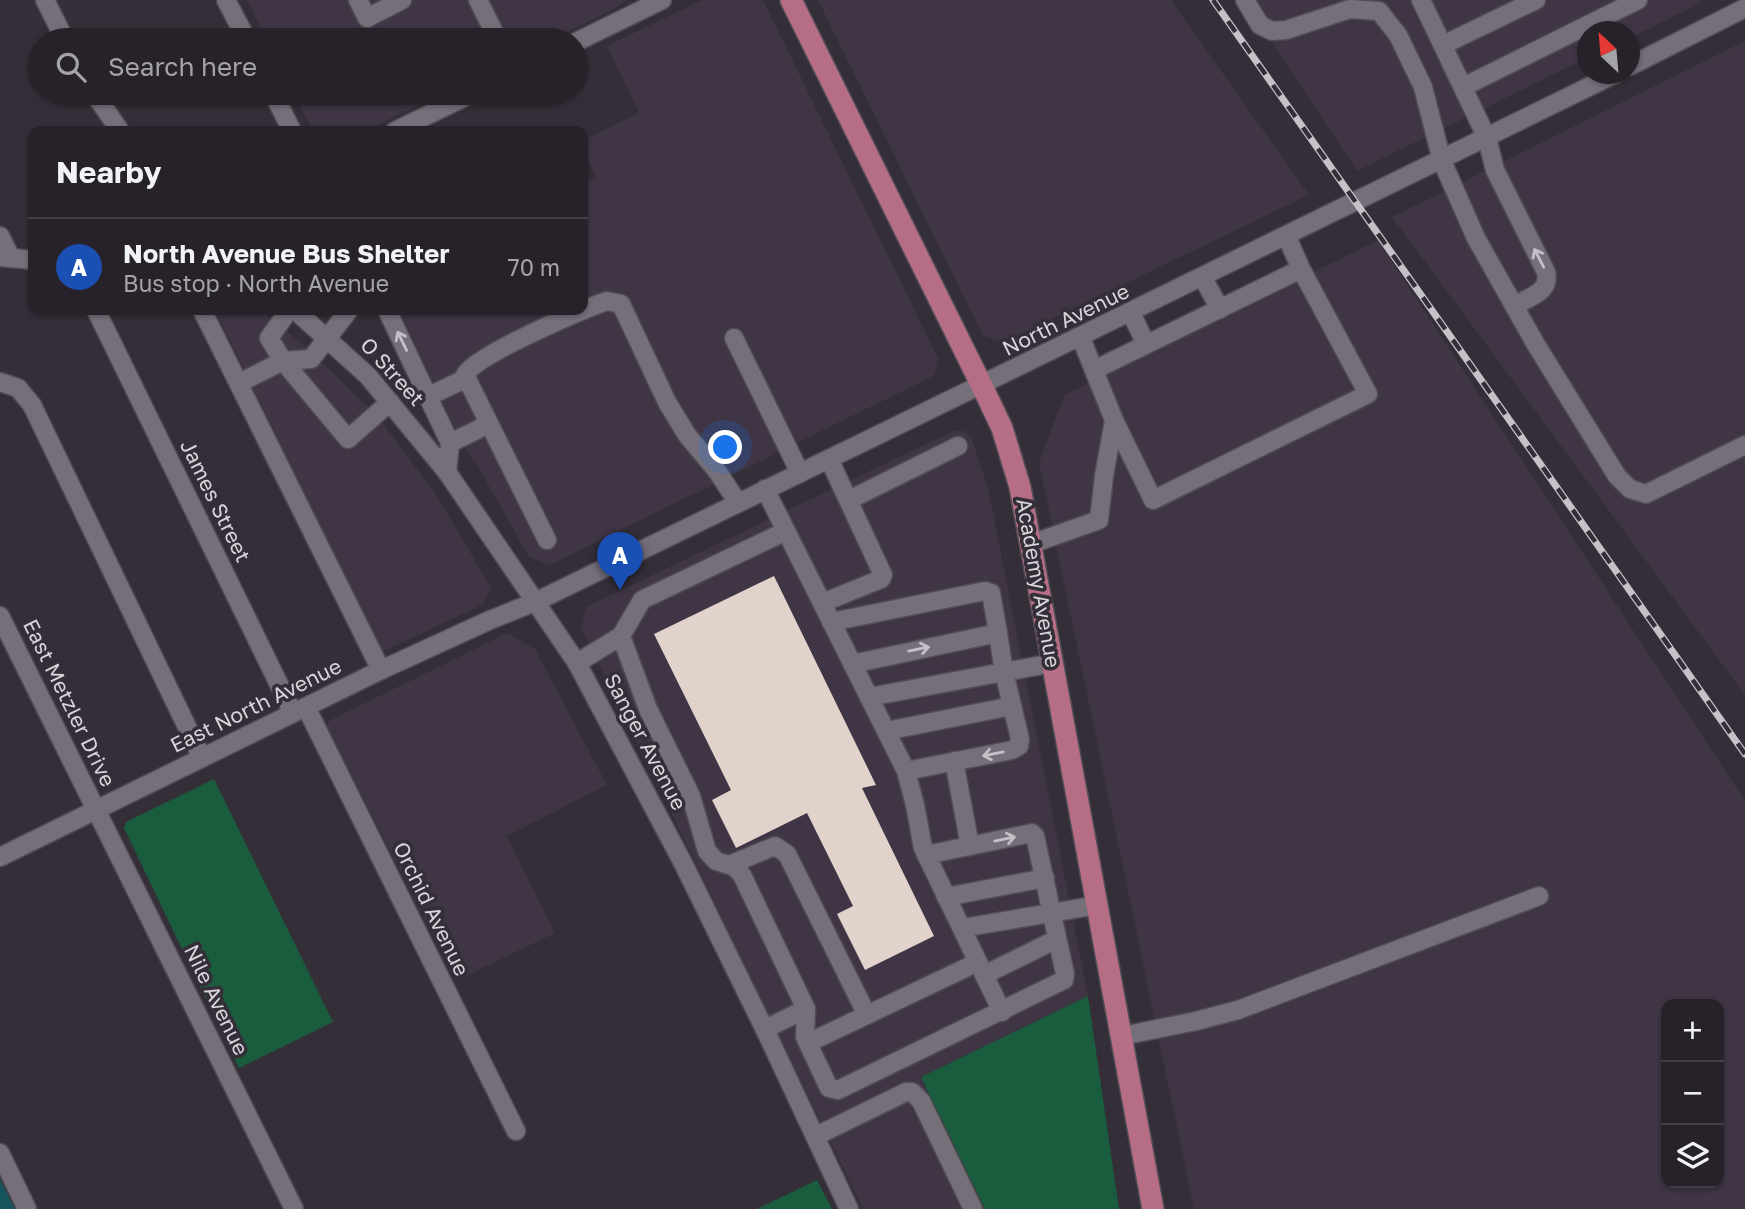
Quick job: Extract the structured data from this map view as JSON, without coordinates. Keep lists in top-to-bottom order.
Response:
{
  "streets": {
    "main road": ["Academy Avenue"],
    "street": [
      "North Avenue",
      "O Street",
      "James Street",
      "East Metzler Drive",
      "East North Avenue",
      "Sanger Avenue",
      "Orchid Avenue",
      "Nile Avenue"
    ]
  },
  "crossings": [
    ["North Avenue", "Academy Avenue"],
    ["North Avenue", "East North Avenue"],
    ["North Avenue", "Sanger Avenue"],
    ["O Street", "Sanger Avenue"],
    ["James Street", "East North Avenue"],
    ["James Street", "Orchid Avenue"],
    ["East Metzler Drive", "East North Avenue"],
    ["East Metzler Drive", "Nile Avenue"],
    ["East North Avenue", "Sanger Avenue"],
    ["East North Avenue", "Orchid Avenue"],
    ["East North Avenue", "Nile Avenue"]
  ],
  "north": "top left",
  "page": {
    "search": "Search here",
    "heading": "Nearby",
    "list": [
      {
        "mark": "A",
        "name": "North Avenue Bus Shelter",
        "note": "Bus stop · North Avenue",
        "value": "70 m"
      }
    ],
    "pins": "A",
    "map_buttons": ["+", "−"]
  }
}
